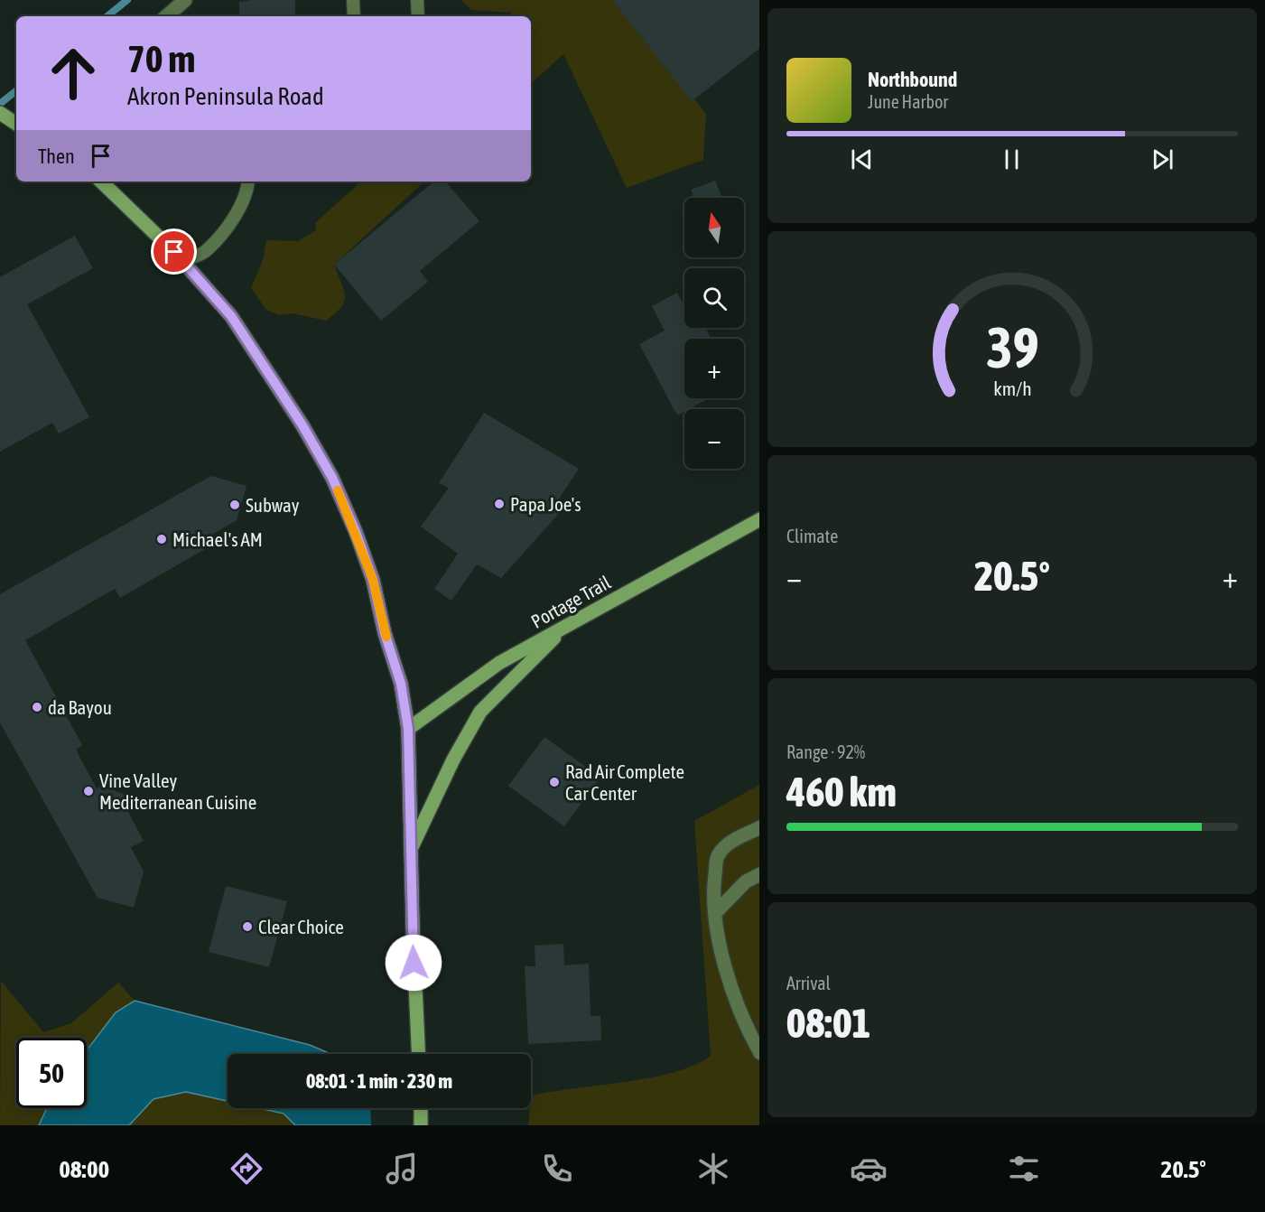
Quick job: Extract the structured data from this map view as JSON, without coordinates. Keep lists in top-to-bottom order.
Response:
{
  "streets": {
    "main road": ["Portage Trail"]
  },
  "places": [
    "Papa Joe's",
    "Subway",
    "Michael's AM",
    "da Bayou",
    "Rad Air Complete Car Center",
    "Vine Valley Mediterranean Cuisine",
    "Clear Choice"
  ],
  "north": "top",
  "page": {
    "turn": ["70 m", "Akron Peninsula Road"],
    "song": ["Northbound", "June Harbor"],
    "then": "Then",
    "map_buttons": ["+", "−"],
    "tile": [
      "Climate",
      ["Range · 92%", "460 km"],
      ["Arrival", "08:01"]
    ],
    "heat": ["−", "20.5°", "+"],
    "limit": "50",
    "trip": "08:01 · 1 min · 230 m",
    "tabs": ["08:00", "20.5°"],
    "gauge": ["39", "km/h"]
  }
}
